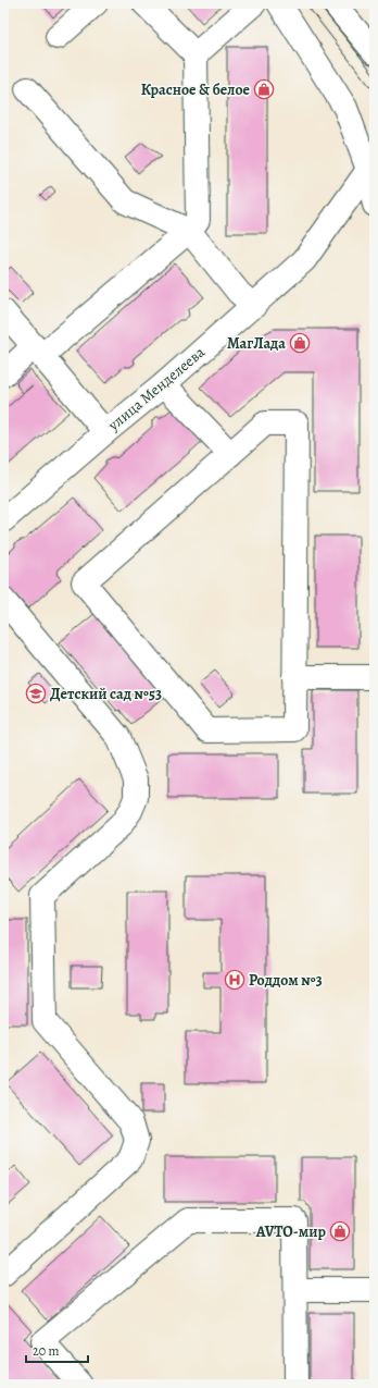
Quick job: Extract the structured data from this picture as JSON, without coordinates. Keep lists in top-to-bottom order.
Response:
{
  "streets": {
    "street": ["улица Менделеева"]
  },
  "places": {
    "shop": ["Красное & белое", "МагЛада", "AVTO-мир"],
    "school or university": ["Детский сад №53"],
    "hospital": ["Роддом №3"]
  },
  "scale_bar": "20 m"
}
